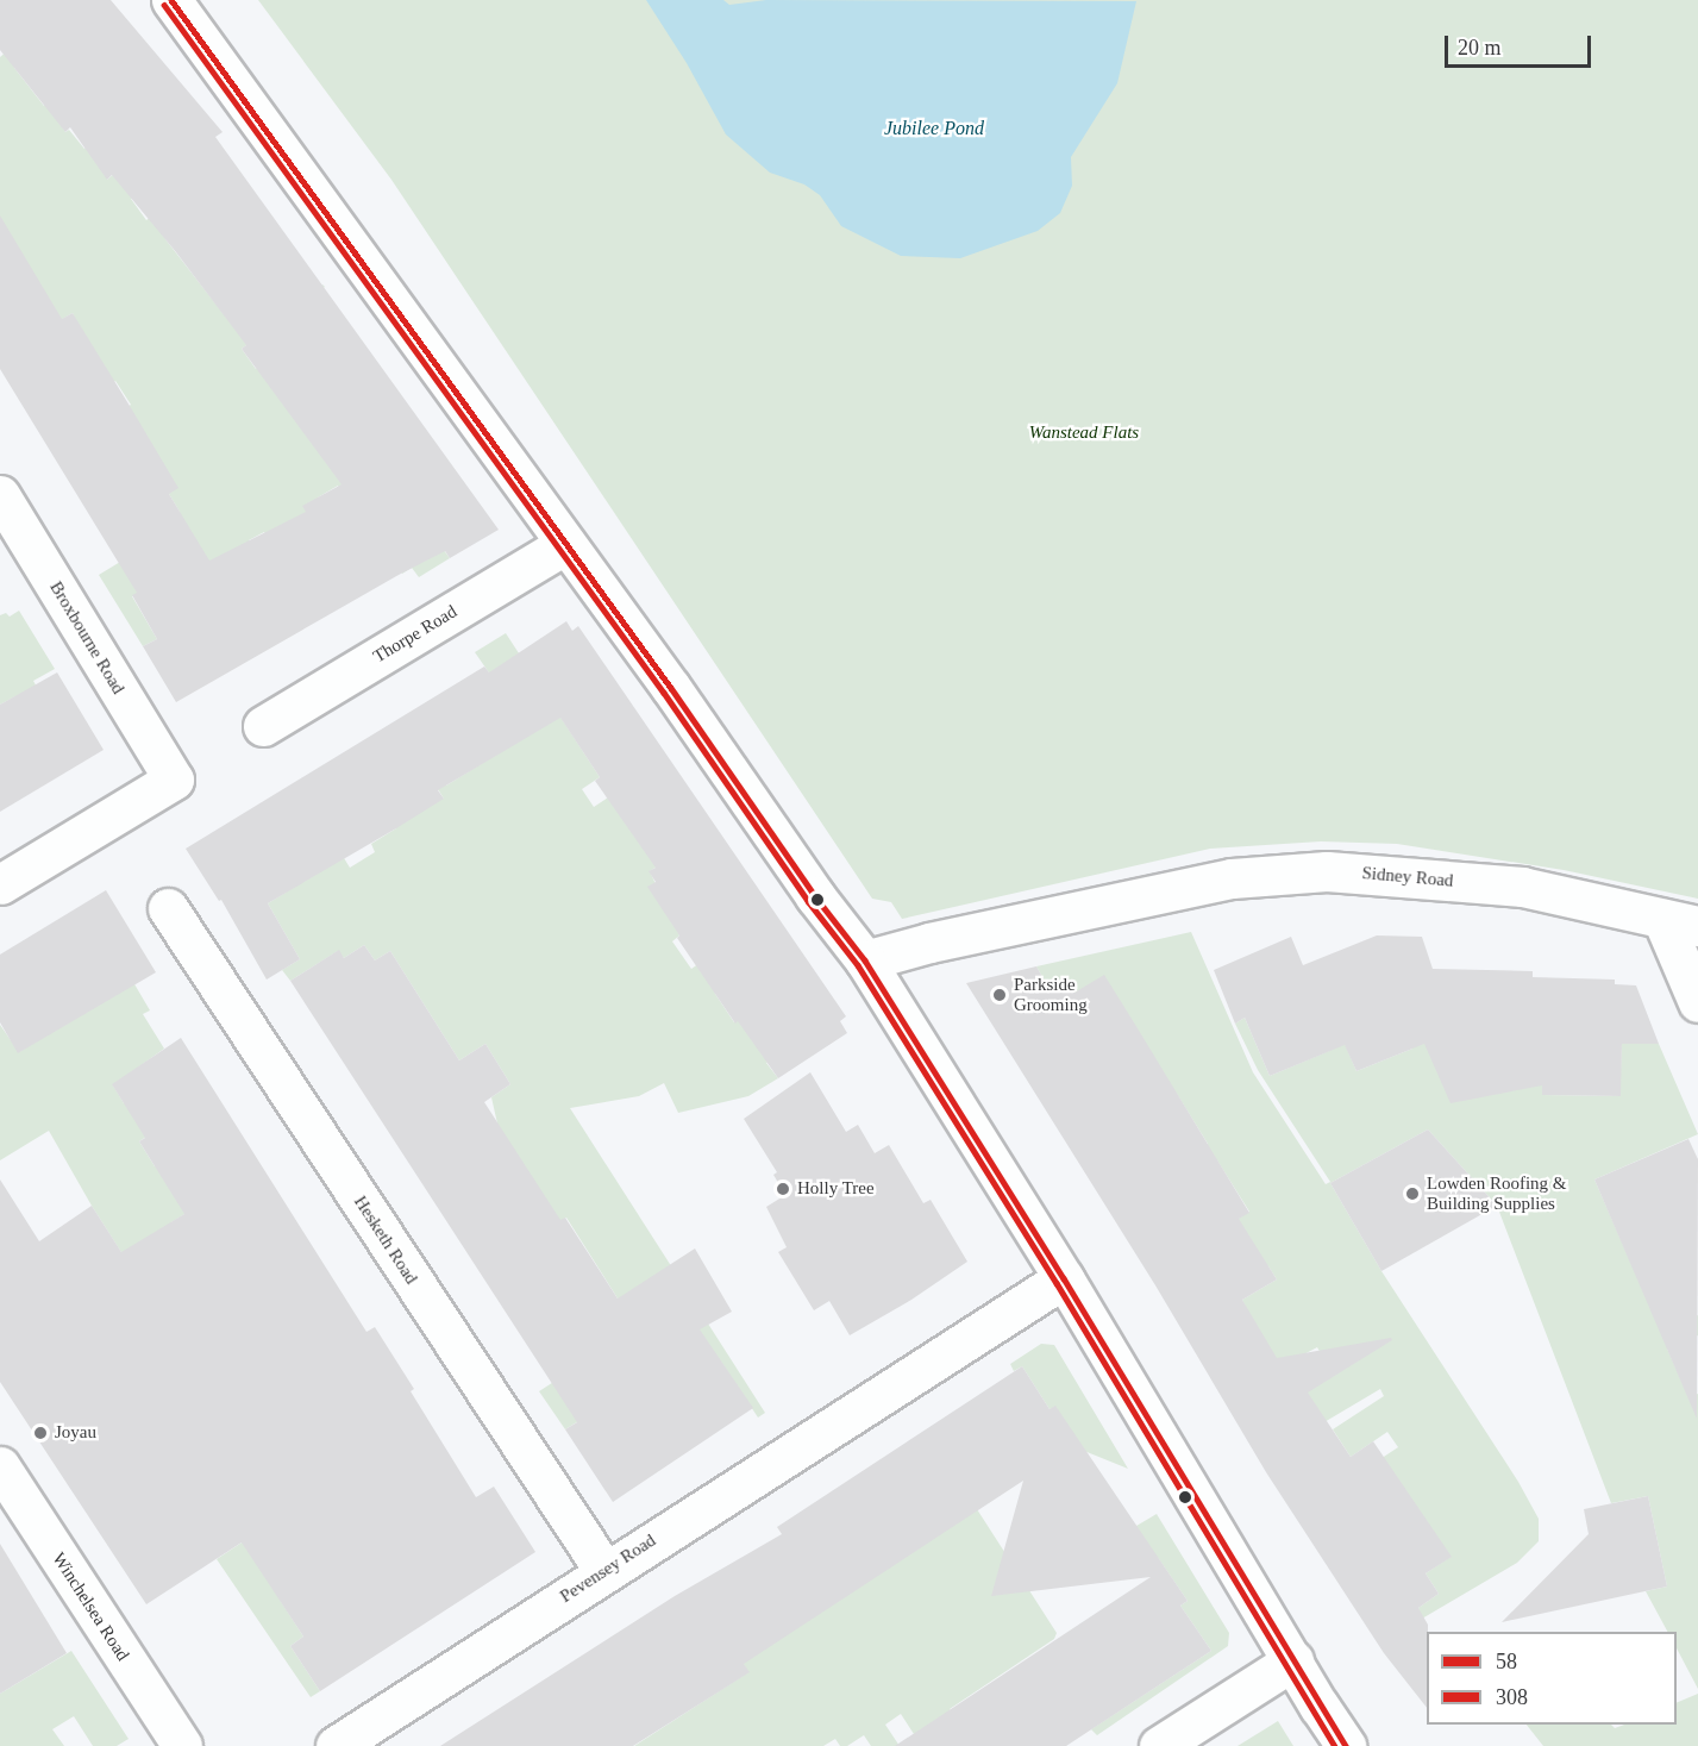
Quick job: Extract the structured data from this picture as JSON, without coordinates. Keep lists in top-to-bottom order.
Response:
{
  "streets": {
    "street": [
      "Thorpe Road",
      "Broxbourne Road",
      "Sidney Road",
      "Hesketh Road",
      "Pevensey Road",
      "Winchelsea Road"
    ]
  },
  "crossings": [
    ["Hesketh Road", "Pevensey Road"]
  ],
  "water": ["Jubilee Pond"],
  "parks": ["Wanstead Flats"],
  "places": [
    "Parkside Grooming",
    "Holly Tree",
    "Lowden Roofing & Building Supplies",
    "Joyau"
  ],
  "lines": ["transit line 58", "transit line 308"],
  "legend": ["58", "308"],
  "scale_bar": "20 m"
}
